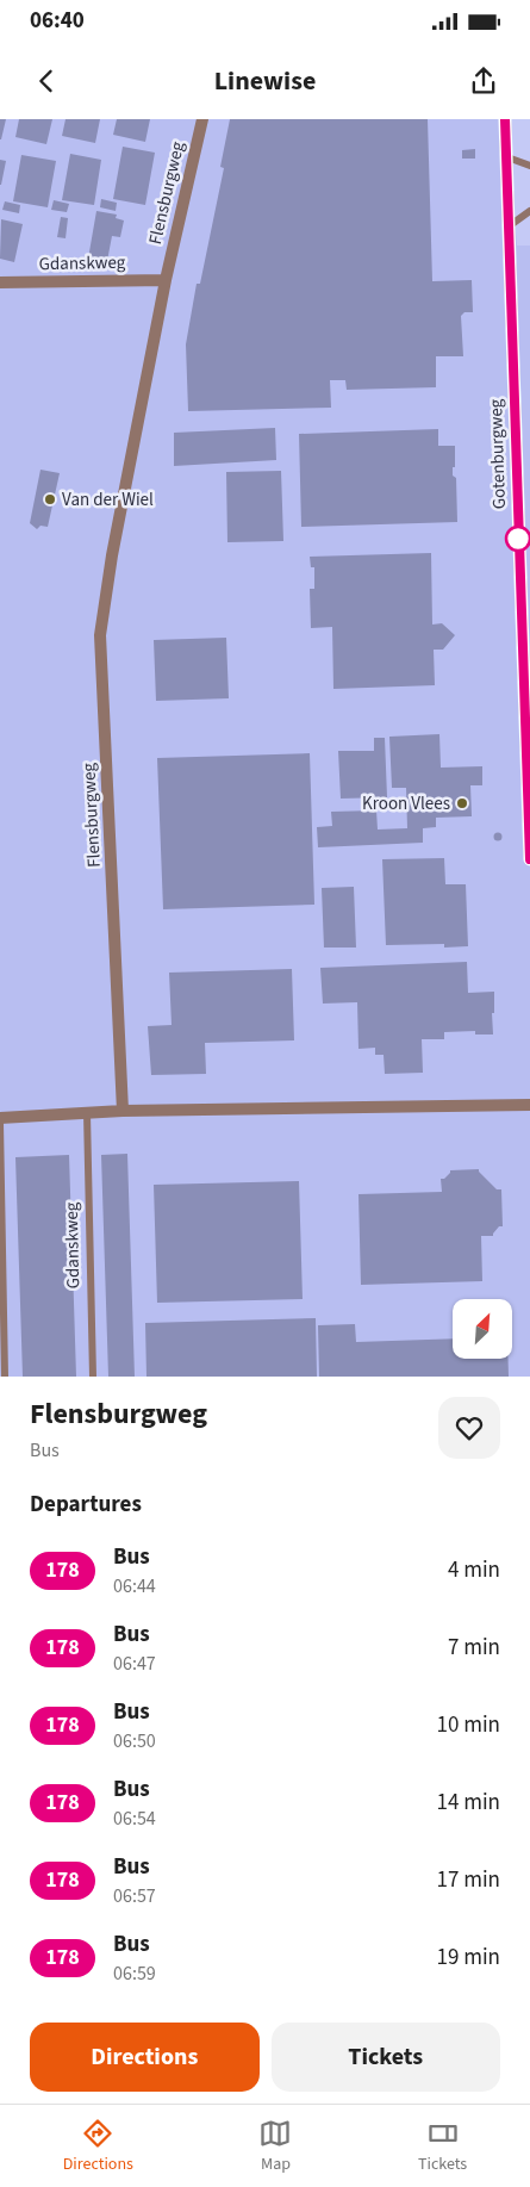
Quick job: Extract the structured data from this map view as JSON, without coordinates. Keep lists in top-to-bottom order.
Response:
{
  "streets": {
    "street": ["Flensburgweg", "Gdanskweg", "Gotenburgweg"]
  },
  "crossings": [
    ["Flensburgweg", "Gdanskweg"]
  ],
  "places": ["Van der Wiel", "Kroon Vlees"],
  "lines": ["bus line 178"],
  "north": "top right",
  "page": {
    "status": "06:40",
    "header": "Linewise",
    "heading": [
      ["Flensburgweg", "Bus"],
      "Departures"
    ],
    "list": [
      {
        "mark": "178",
        "name": "Bus",
        "note": "06:44",
        "value": "4 min"
      },
      {
        "mark": "178",
        "name": "Bus",
        "note": "06:47",
        "value": "7 min"
      },
      {
        "mark": "178",
        "name": "Bus",
        "note": "06:50",
        "value": "10 min"
      },
      {
        "mark": "178",
        "name": "Bus",
        "note": "06:54",
        "value": "14 min"
      },
      {
        "mark": "178",
        "name": "Bus",
        "note": "06:57",
        "value": "17 min"
      },
      {
        "mark": "178",
        "name": "Bus",
        "note": "06:59",
        "value": "19 min"
      }
    ],
    "buttons": ["Directions", "Tickets"],
    "tabs": ["Directions", "Map", "Tickets"]
  }
}
